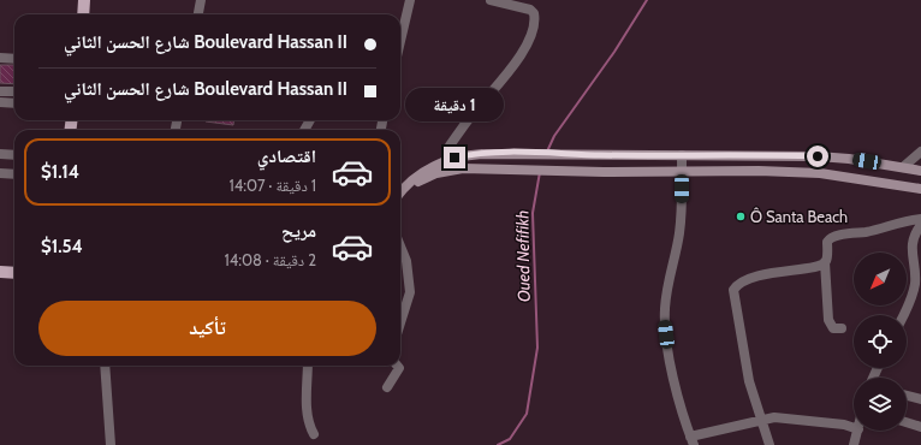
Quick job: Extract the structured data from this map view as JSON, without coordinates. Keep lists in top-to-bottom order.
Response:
{
  "water": ["Oued Nefifikh"],
  "places": ["Ô Santa Beach"],
  "north": "bottom left",
  "page": {
    "banner": ["Boulevard Hassan II شارع الحسن الثاني", "Boulevard Hassan II شارع الحسن الثاني"],
    "bubble": "1 دقيقة",
    "list": [
      {
        "name": "اقتصادي",
        "note": "1 دقيقة · 14:07",
        "value": "$1.14"
      },
      {
        "name": "مريح",
        "note": "2 دقيقة · 14:08",
        "value": "$1.54"
      }
    ],
    "buttons": "تأكيد"
  }
}
